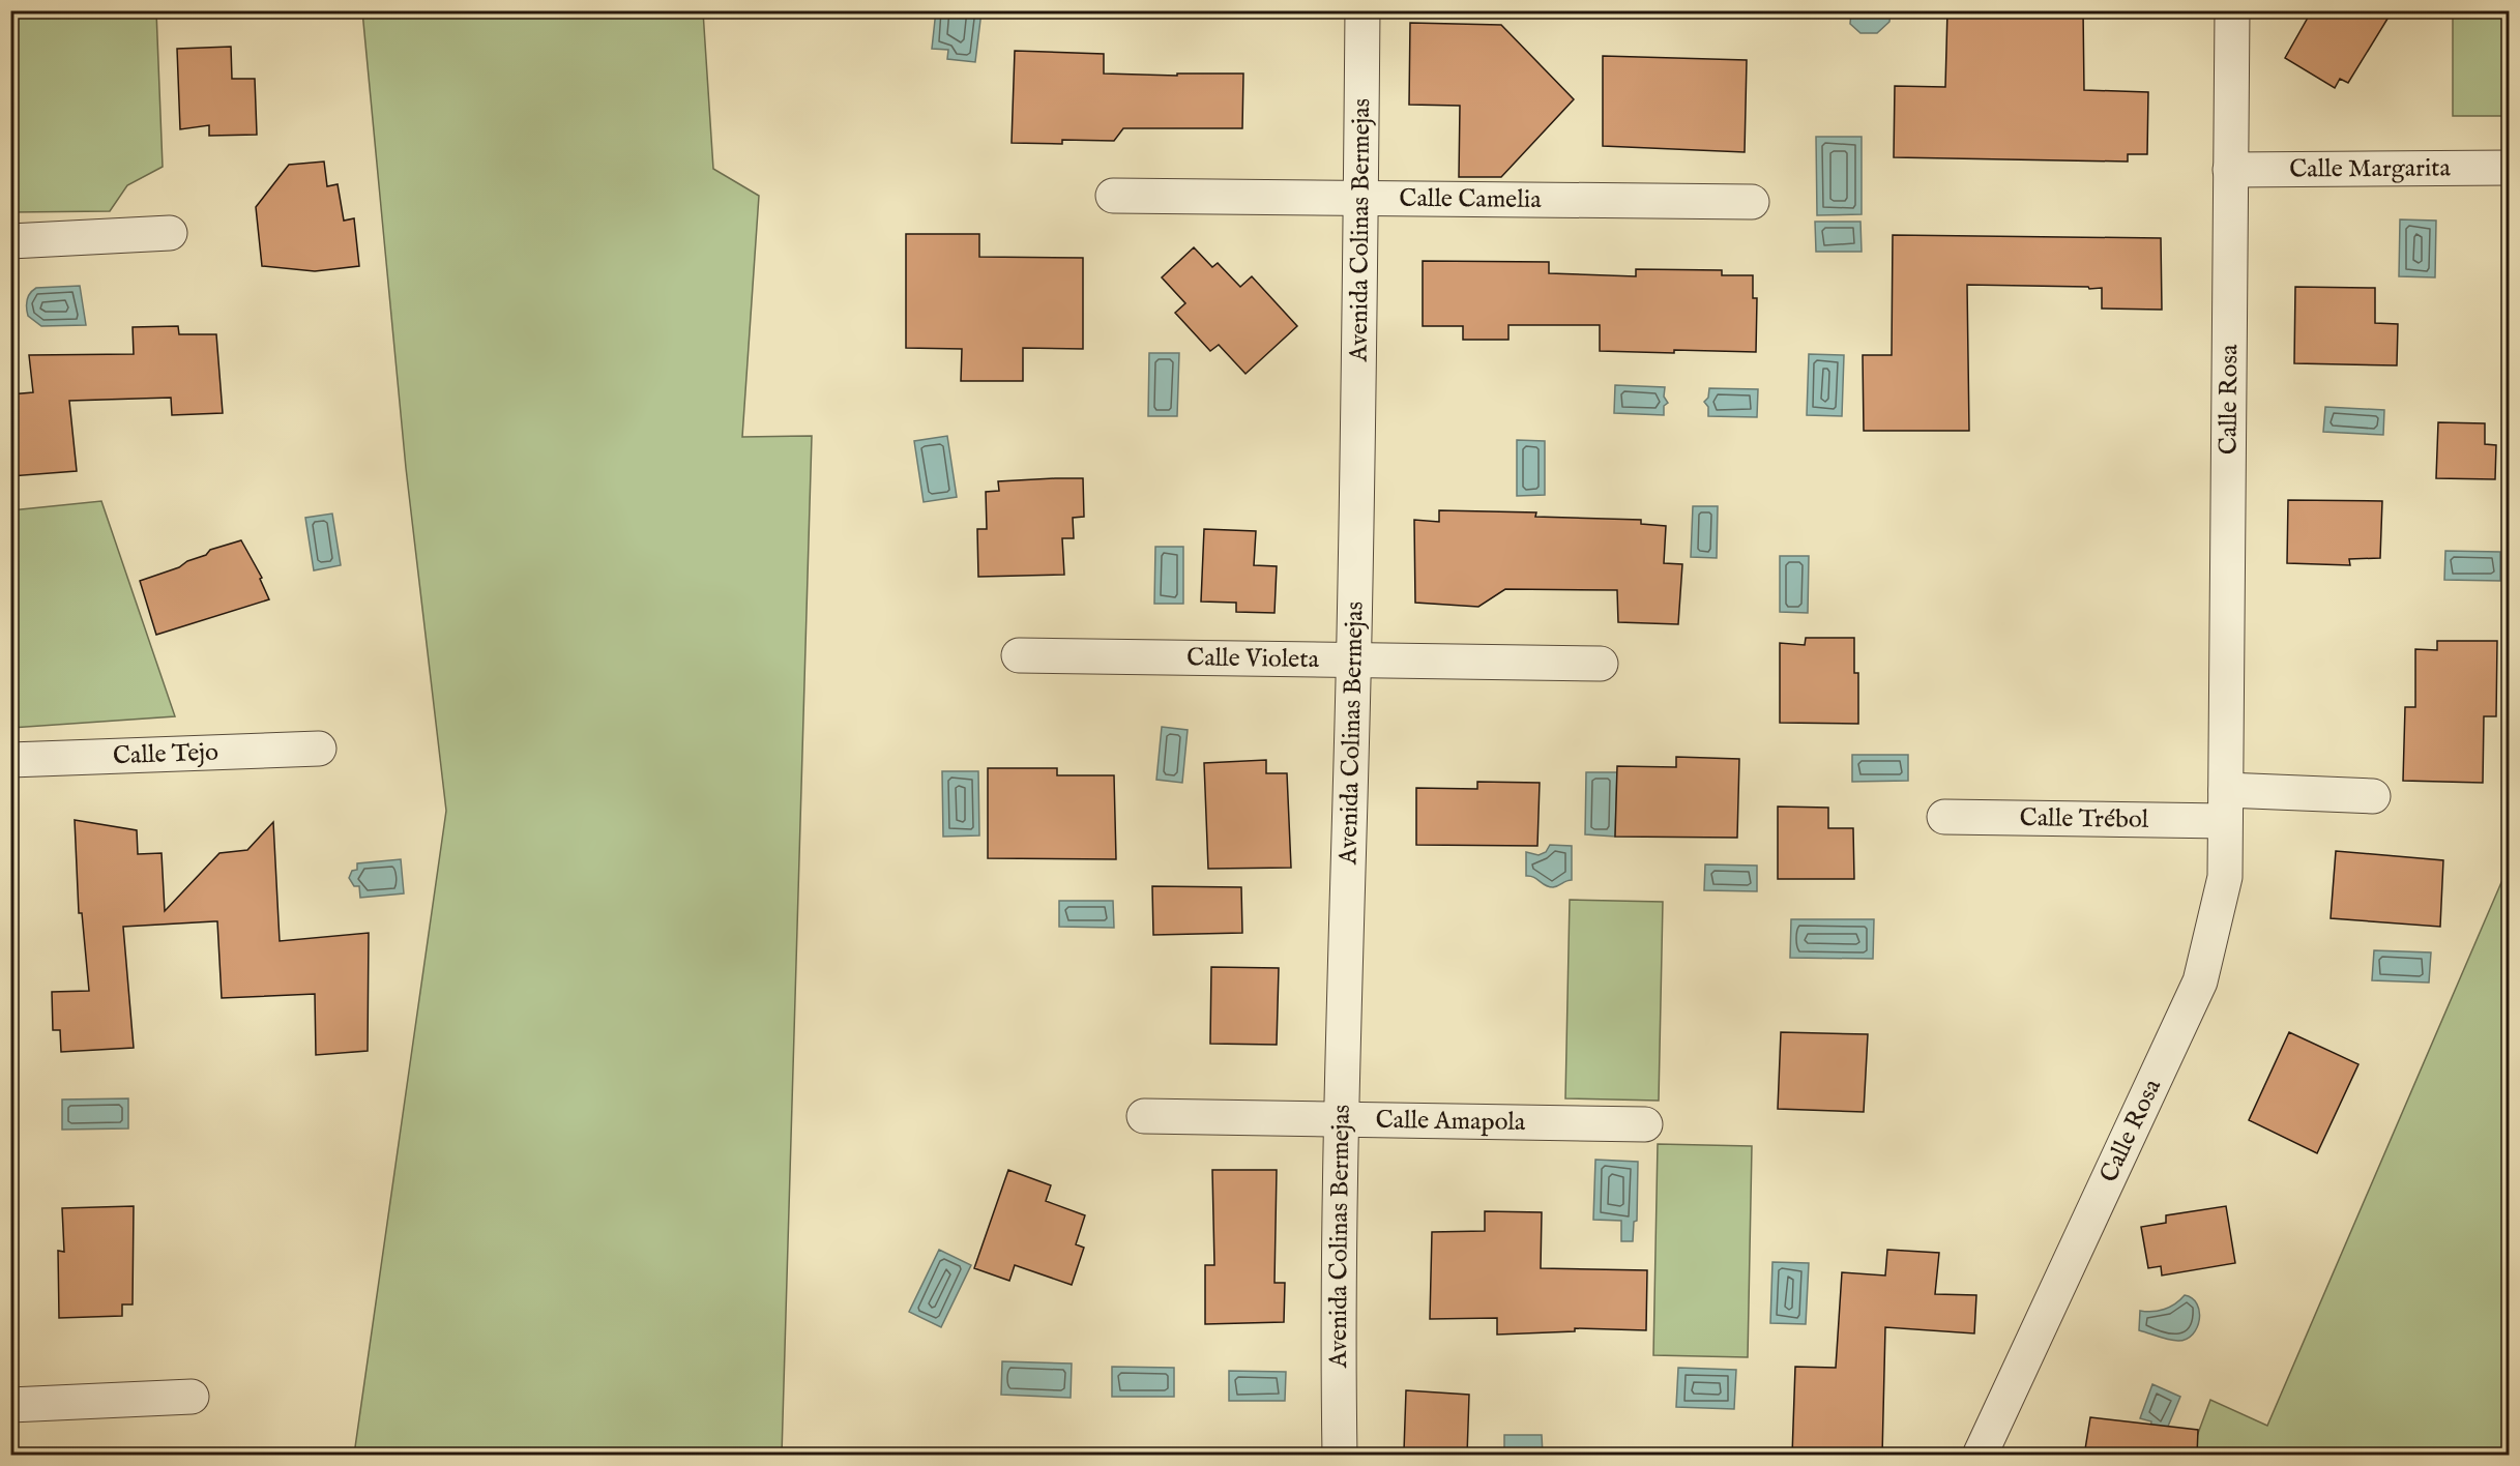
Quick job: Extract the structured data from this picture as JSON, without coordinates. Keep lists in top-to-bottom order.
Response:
{
  "streets": {
    "street": [
      "Calle Margarita",
      "Calle Camelia",
      "Avenida Colinas Bermejas",
      "Calle Rosa",
      "Calle Violeta",
      "Calle Tejo",
      "Calle Trébol",
      "Calle Amapola"
    ]
  },
  "crossings": [
    ["Calle Margarita", "Calle Rosa"],
    ["Calle Camelia", "Avenida Colinas Bermejas"],
    ["Avenida Colinas Bermejas", "Calle Violeta"],
    ["Avenida Colinas Bermejas", "Calle Amapola"],
    ["Calle Rosa", "Calle Trébol"]
  ]
}
